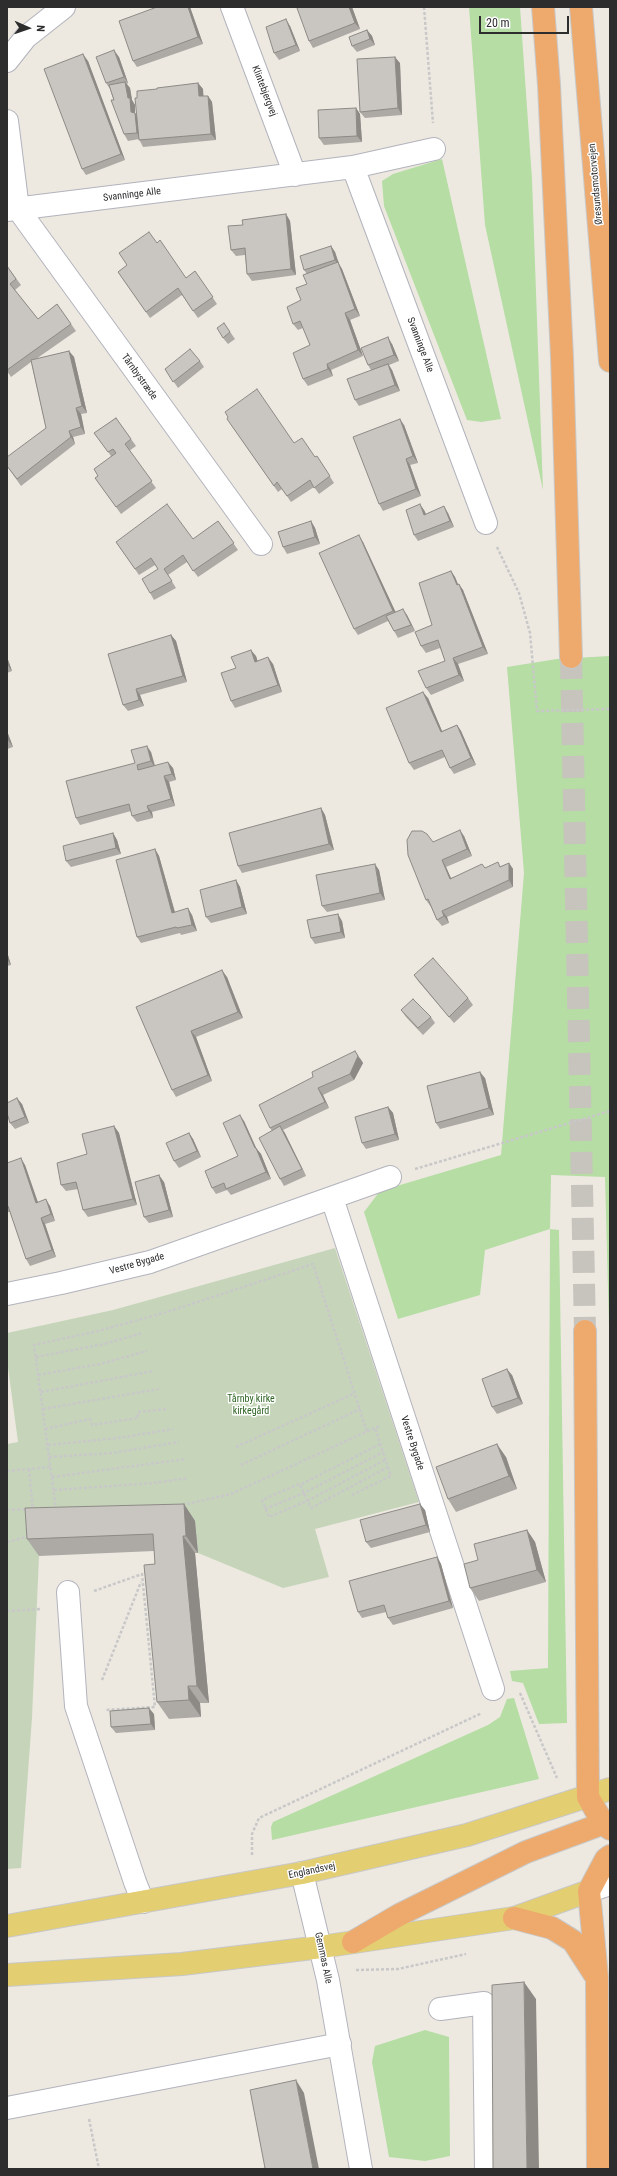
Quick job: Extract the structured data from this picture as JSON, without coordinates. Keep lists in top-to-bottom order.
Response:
{
  "streets": {
    "highway": ["Øresundsmotorvejen"],
    "main road": ["Englandsvej"],
    "street": [
      "Klintebjergvej",
      "Svanninge Alle",
      "Tårnbystræde",
      "Vestre Bygade",
      "Gemmas Alle"
    ]
  },
  "crossings": [
    ["Klintebjergvej", "Svanninge Alle"],
    ["Svanninge Alle", "Tårnbystræde"],
    ["Englandsvej", "Gemmas Alle"]
  ],
  "parks": ["Tårnby kirke kirkegård"],
  "scale_bar": "20 m",
  "north": "right"
}
